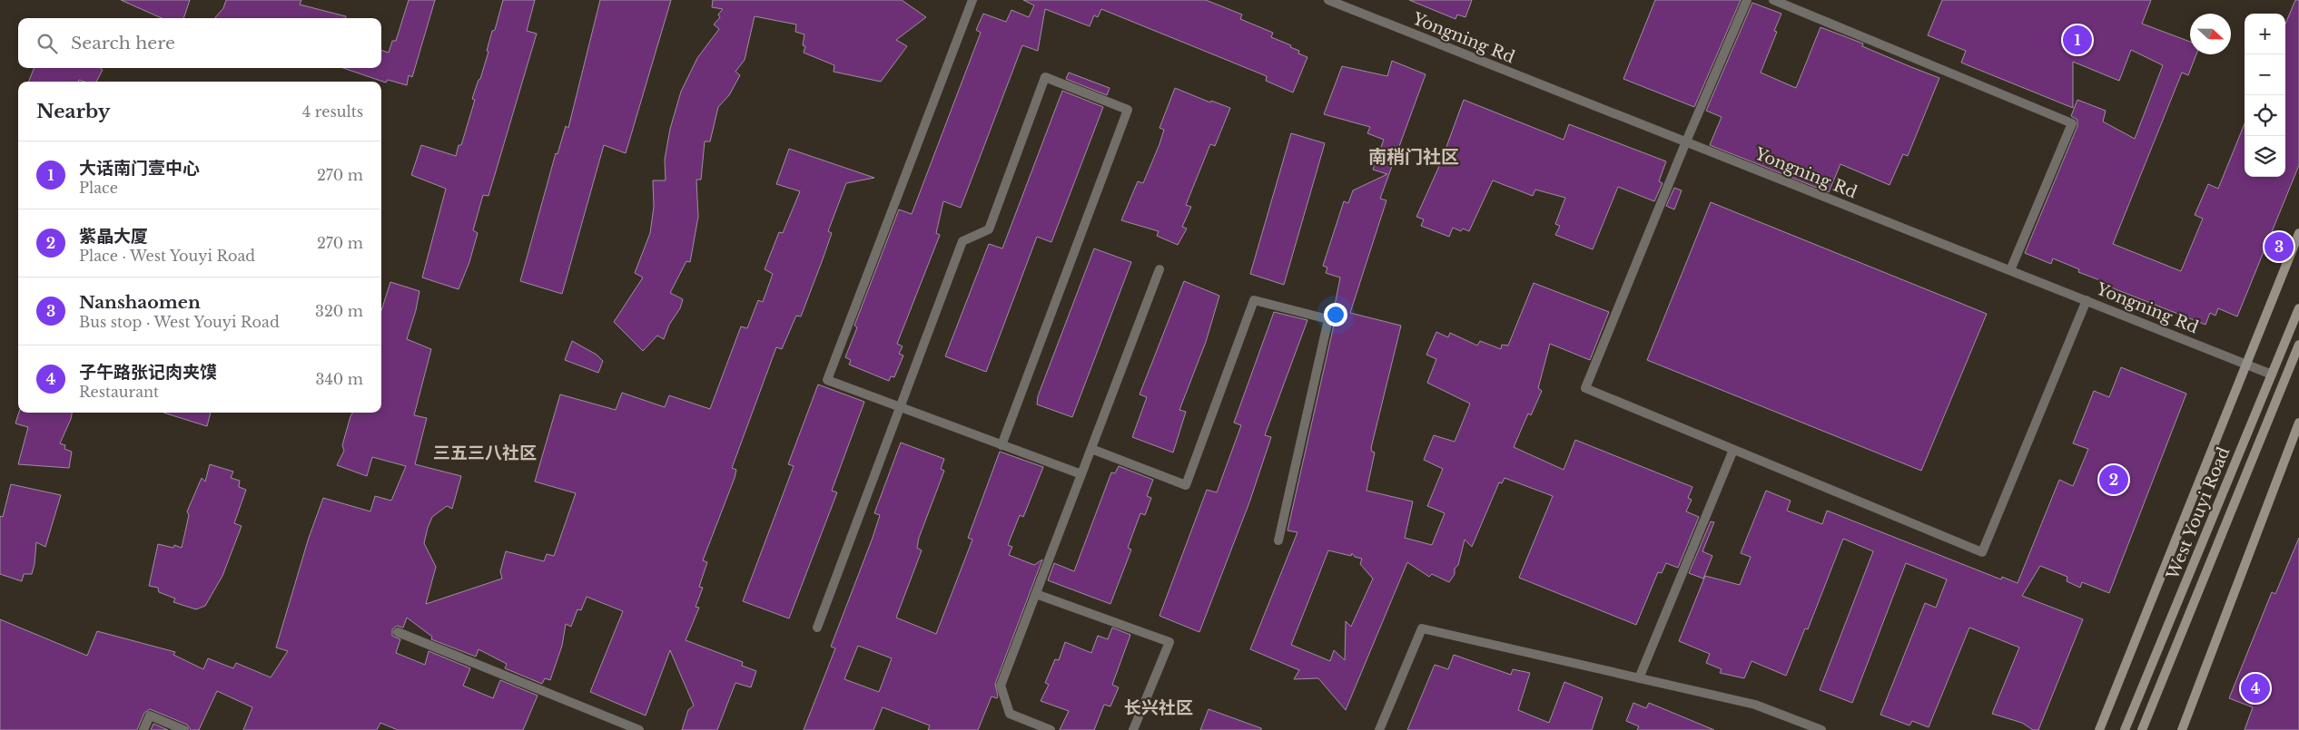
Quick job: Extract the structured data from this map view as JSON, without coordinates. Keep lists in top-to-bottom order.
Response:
{
  "streets": {
    "main road": ["West Youyi Road"],
    "street": ["Yongning Rd"]
  },
  "crossings": [
    ["Yongning Rd", "West Youyi Road"]
  ],
  "districts": ["南稍门社区", "三五三八社区", "长兴社区"],
  "north": "right",
  "page": {
    "map_buttons": ["+", "−"],
    "search": "Search here",
    "pins": [
      "1",
      "3",
      "2",
      "4"
    ],
    "heading": ["Nearby", "4 results"],
    "list": [
      {
        "mark": "1",
        "name": "大话南门壹中心",
        "note": "Place",
        "value": "270 m"
      },
      {
        "mark": "2",
        "name": "紫晶大厦",
        "note": "Place · West Youyi Road",
        "value": "270 m"
      },
      {
        "mark": "3",
        "name": "Nanshaomen",
        "note": "Bus stop · West Youyi Road",
        "value": "320 m"
      },
      {
        "mark": "4",
        "name": "子午路张记肉夹馍",
        "note": "Restaurant",
        "value": "340 m"
      }
    ]
  }
}
